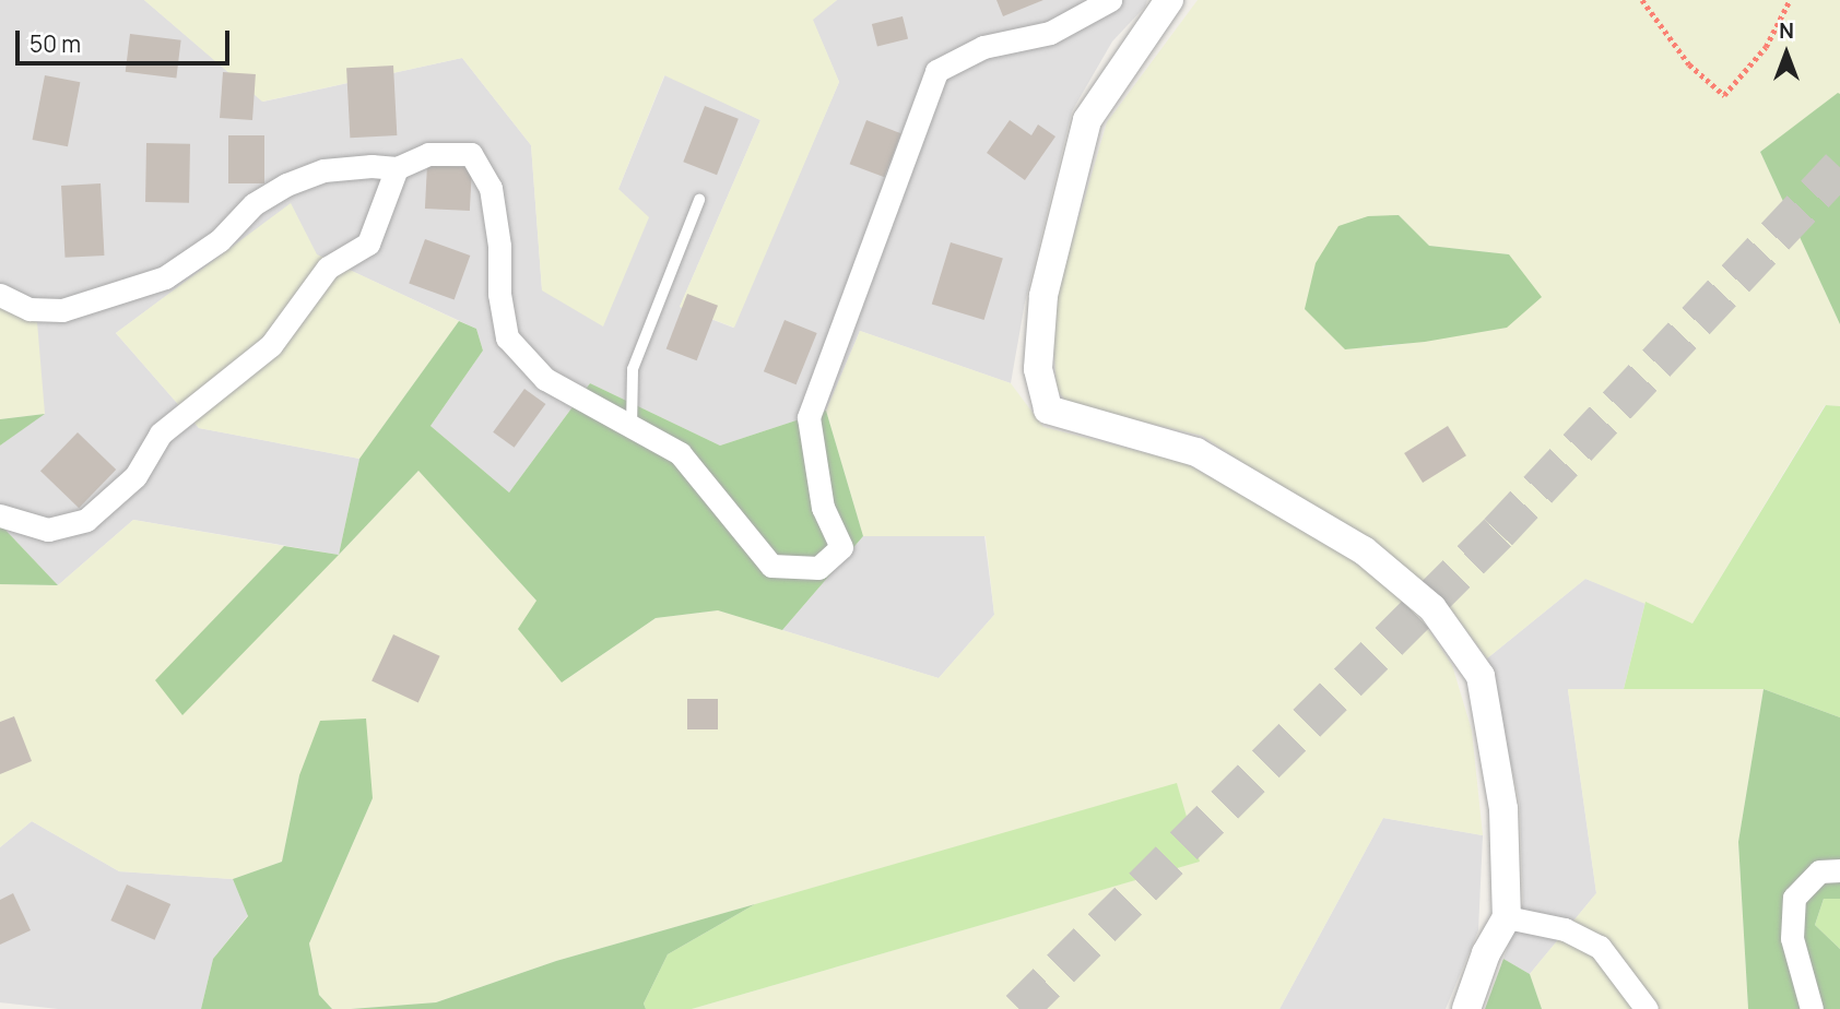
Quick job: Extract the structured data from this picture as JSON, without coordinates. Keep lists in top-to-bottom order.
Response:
{
  "scale_bar": "50 m",
  "north": "top"
}
